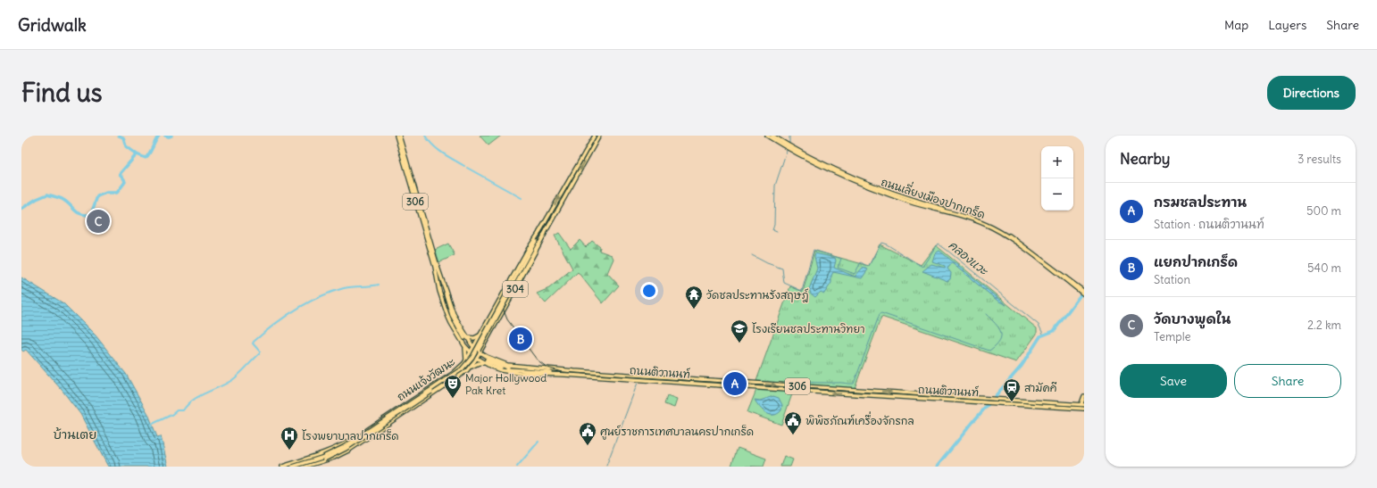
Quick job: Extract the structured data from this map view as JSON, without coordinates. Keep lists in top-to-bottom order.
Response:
{
  "streets": {
    "main road": [
      "ถนนเลี่ยงเมืองปากเกร็ด",
      "306",
      "304",
      "ถนนติวานนท์",
      "ถนนแจ้งวัฒนะ"
    ]
  },
  "crossings": [
    ["306", "ถนนติวานนท์"],
    ["ถนนติวานนท์", "ถนนแจ้งวัฒนะ"]
  ],
  "districts": ["บ้านเตย"],
  "water": ["คลองแวะ"],
  "places": {
    "temple": ["วัดชลประทานรังสฤษฎ์"],
    "school or university": ["โรงเรียนชลประทานวิทยา"],
    "theatre": ["Major Hollywood Pak Kret"],
    "station": ["สามัคคี"],
    "public building": ["พิพิธภัณฑ์เครื่องจักรกล", "ศูนย์ราชการเทศบาลนครปากเกร็ด"],
    "hospital": ["โรงพยาบาลปากเกร็ด"]
  },
  "page": {
    "header": "Gridwalk",
    "nav": ["Map", "Layers", "Share"],
    "buttons": [
      "Directions",
      ["Save", "Share"]
    ],
    "title": "Find us",
    "heading": ["Nearby", "3 results"],
    "map_buttons": ["+", "−"],
    "list": [
      {
        "mark": "A",
        "name": "กรมชลประทาน",
        "note": "Station · ถนนติวานนท์",
        "value": "500 m"
      },
      {
        "mark": "B",
        "name": "แยกปากเกร็ด",
        "note": "Station",
        "value": "540 m"
      },
      {
        "mark": "C",
        "name": "วัดบางพูดใน",
        "note": "Temple",
        "value": "2.2 km"
      }
    ],
    "pins": ["C", "B", "A"]
  }
}
